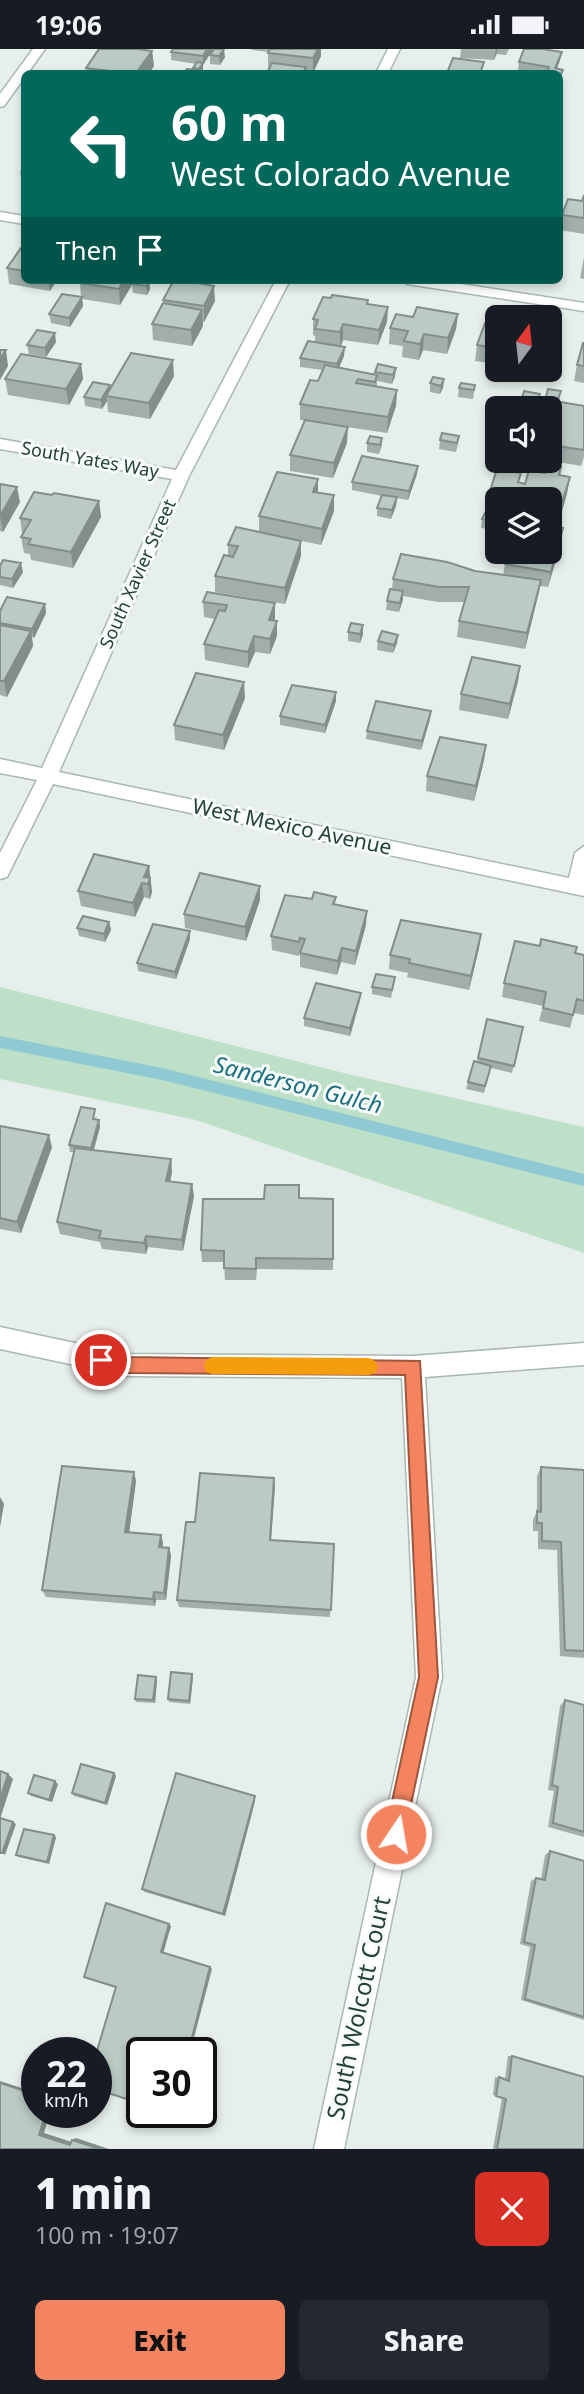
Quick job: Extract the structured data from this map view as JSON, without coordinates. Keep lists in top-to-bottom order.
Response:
{
  "streets": {
    "street": [
      "South Yates Way",
      "South Xavier Street",
      "West Mexico Avenue",
      "South Wolcott Court"
    ]
  },
  "crossings": [
    ["South Yates Way", "South Xavier Street"],
    ["South Xavier Street", "West Mexico Avenue"]
  ],
  "water": ["Sanderson Gulch"],
  "north": "top",
  "page": {
    "status": "19:06",
    "turn": ["60 m", "West Colorado Avenue"],
    "then": "Then",
    "speed": "22 km/h",
    "limit": "30",
    "heading": ["1 min", "100 m · 19:07"],
    "buttons": ["Exit", "Share"]
  }
}
